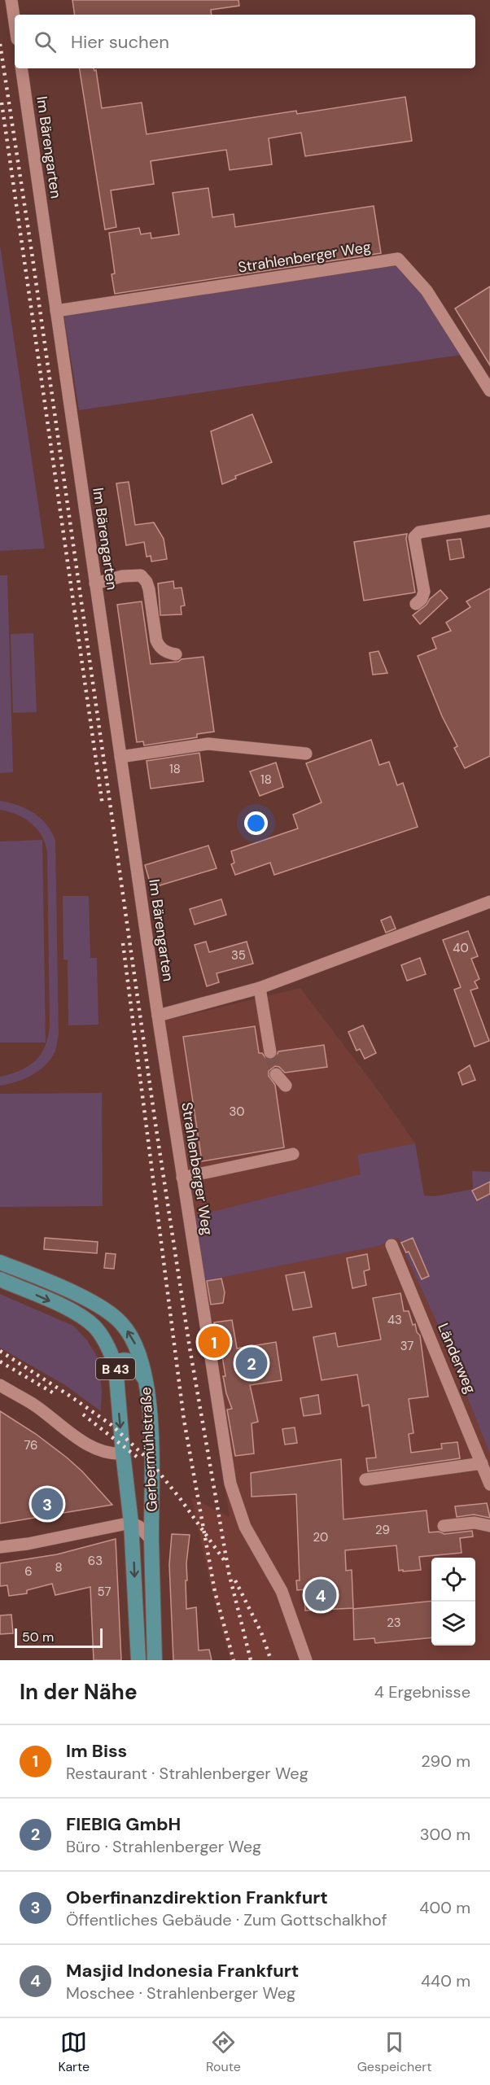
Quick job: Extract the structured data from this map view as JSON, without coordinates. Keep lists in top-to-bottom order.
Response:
{
  "streets": {
    "main road": ["B 43", "Gerbermühlstraße"],
    "street": ["Im Bärengarten", "Strahlenberger Weg", "Länderweg"]
  },
  "crossings": [
    ["Im Bärengarten", "Strahlenberger Weg"]
  ],
  "house_numbers": [
    "18",
    "18",
    "40",
    "35",
    "30",
    "43",
    "37",
    "76",
    "29",
    "20",
    "63",
    "8",
    "6",
    "57",
    "23"
  ],
  "scale_bar": "50 m",
  "page": {
    "search": "Hier suchen",
    "pins": [
      "1",
      "2",
      "3",
      "4"
    ],
    "scale": "50 m",
    "heading": ["In der Nähe", "4 Ergebnisse"],
    "list": [
      {
        "mark": "1",
        "name": "Im Biss",
        "note": "Restaurant · Strahlenberger Weg",
        "value": "290 m"
      },
      {
        "mark": "2",
        "name": "FIEBIG GmbH",
        "note": "Büro · Strahlenberger Weg",
        "value": "300 m"
      },
      {
        "mark": "3",
        "name": "Oberfinanzdirektion Frankfurt",
        "note": "Öffentliches Gebäude · Zum Gottschalkhof",
        "value": "400 m"
      },
      {
        "mark": "4",
        "name": "Masjid Indonesia Frankfurt",
        "note": "Moschee · Strahlenberger Weg",
        "value": "440 m"
      }
    ],
    "nav": ["Karte", "Route", "Gespeichert"]
  }
}
